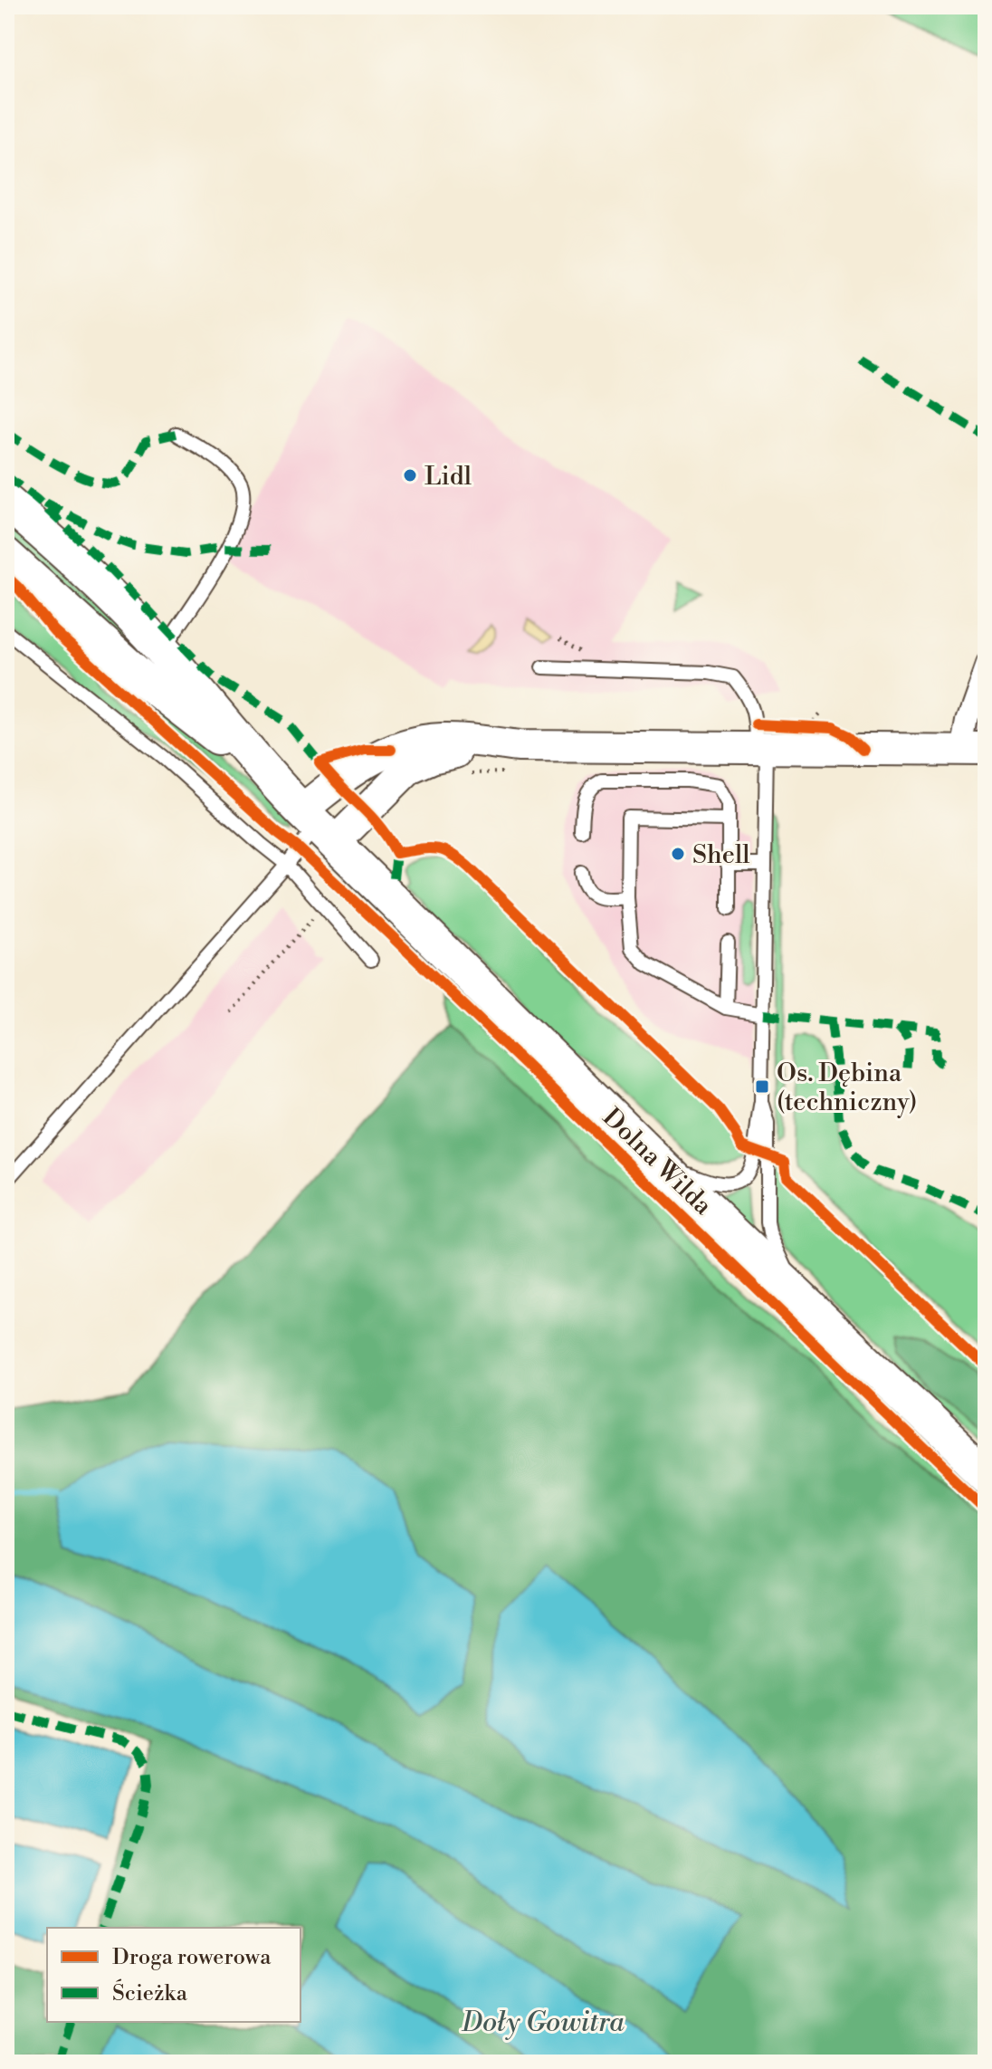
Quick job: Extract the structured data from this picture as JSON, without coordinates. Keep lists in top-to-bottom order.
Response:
{
  "streets": {
    "main road": ["Dolna Wilda"]
  },
  "water": ["Doły Gowitra"],
  "places": {
    "other": ["Lidl", "Shell"],
    "transit": ["Os. Dębina (techniczny)"]
  },
  "legend": ["Droga rowerowa", "Ścieżka"]
}
